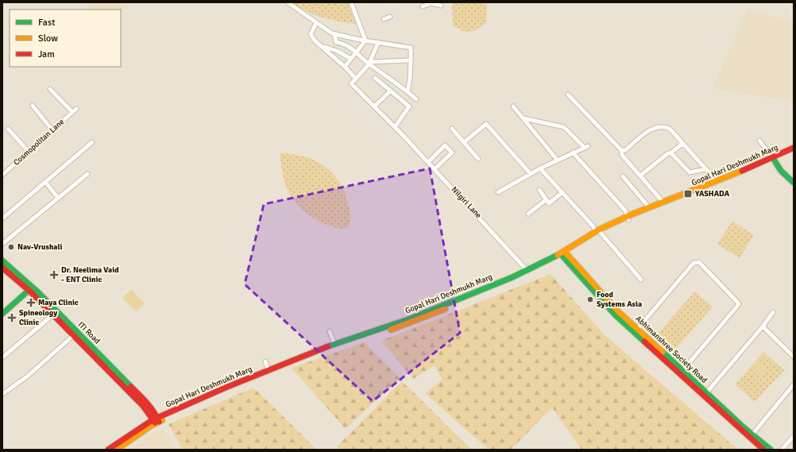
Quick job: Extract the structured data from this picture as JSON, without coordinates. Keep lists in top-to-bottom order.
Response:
{
  "streets": {
    "main road": ["Gopal Hari Deshmukh Marg", "ITI Road", "Abhimanshree Society Road"],
    "street": ["Cosmopolitan Lane", "Nilgiri Lane"]
  },
  "crossings": [
    ["Gopal Hari Deshmukh Marg", "Nilgiri Lane"],
    ["Gopal Hari Deshmukh Marg", "ITI Road"],
    ["Gopal Hari Deshmukh Marg", "Abhimanshree Society Road"]
  ],
  "places": {
    "transit": ["YASHADA"],
    "other": ["Nav-Vrushali", "Food Systems Asia"],
    "health": ["Dr. Neelima Vaid - ENT Clinic", "Maya Clinic", "Spineology Clinic"]
  },
  "legend": ["Fast", "Slow", "Jam"]
}
